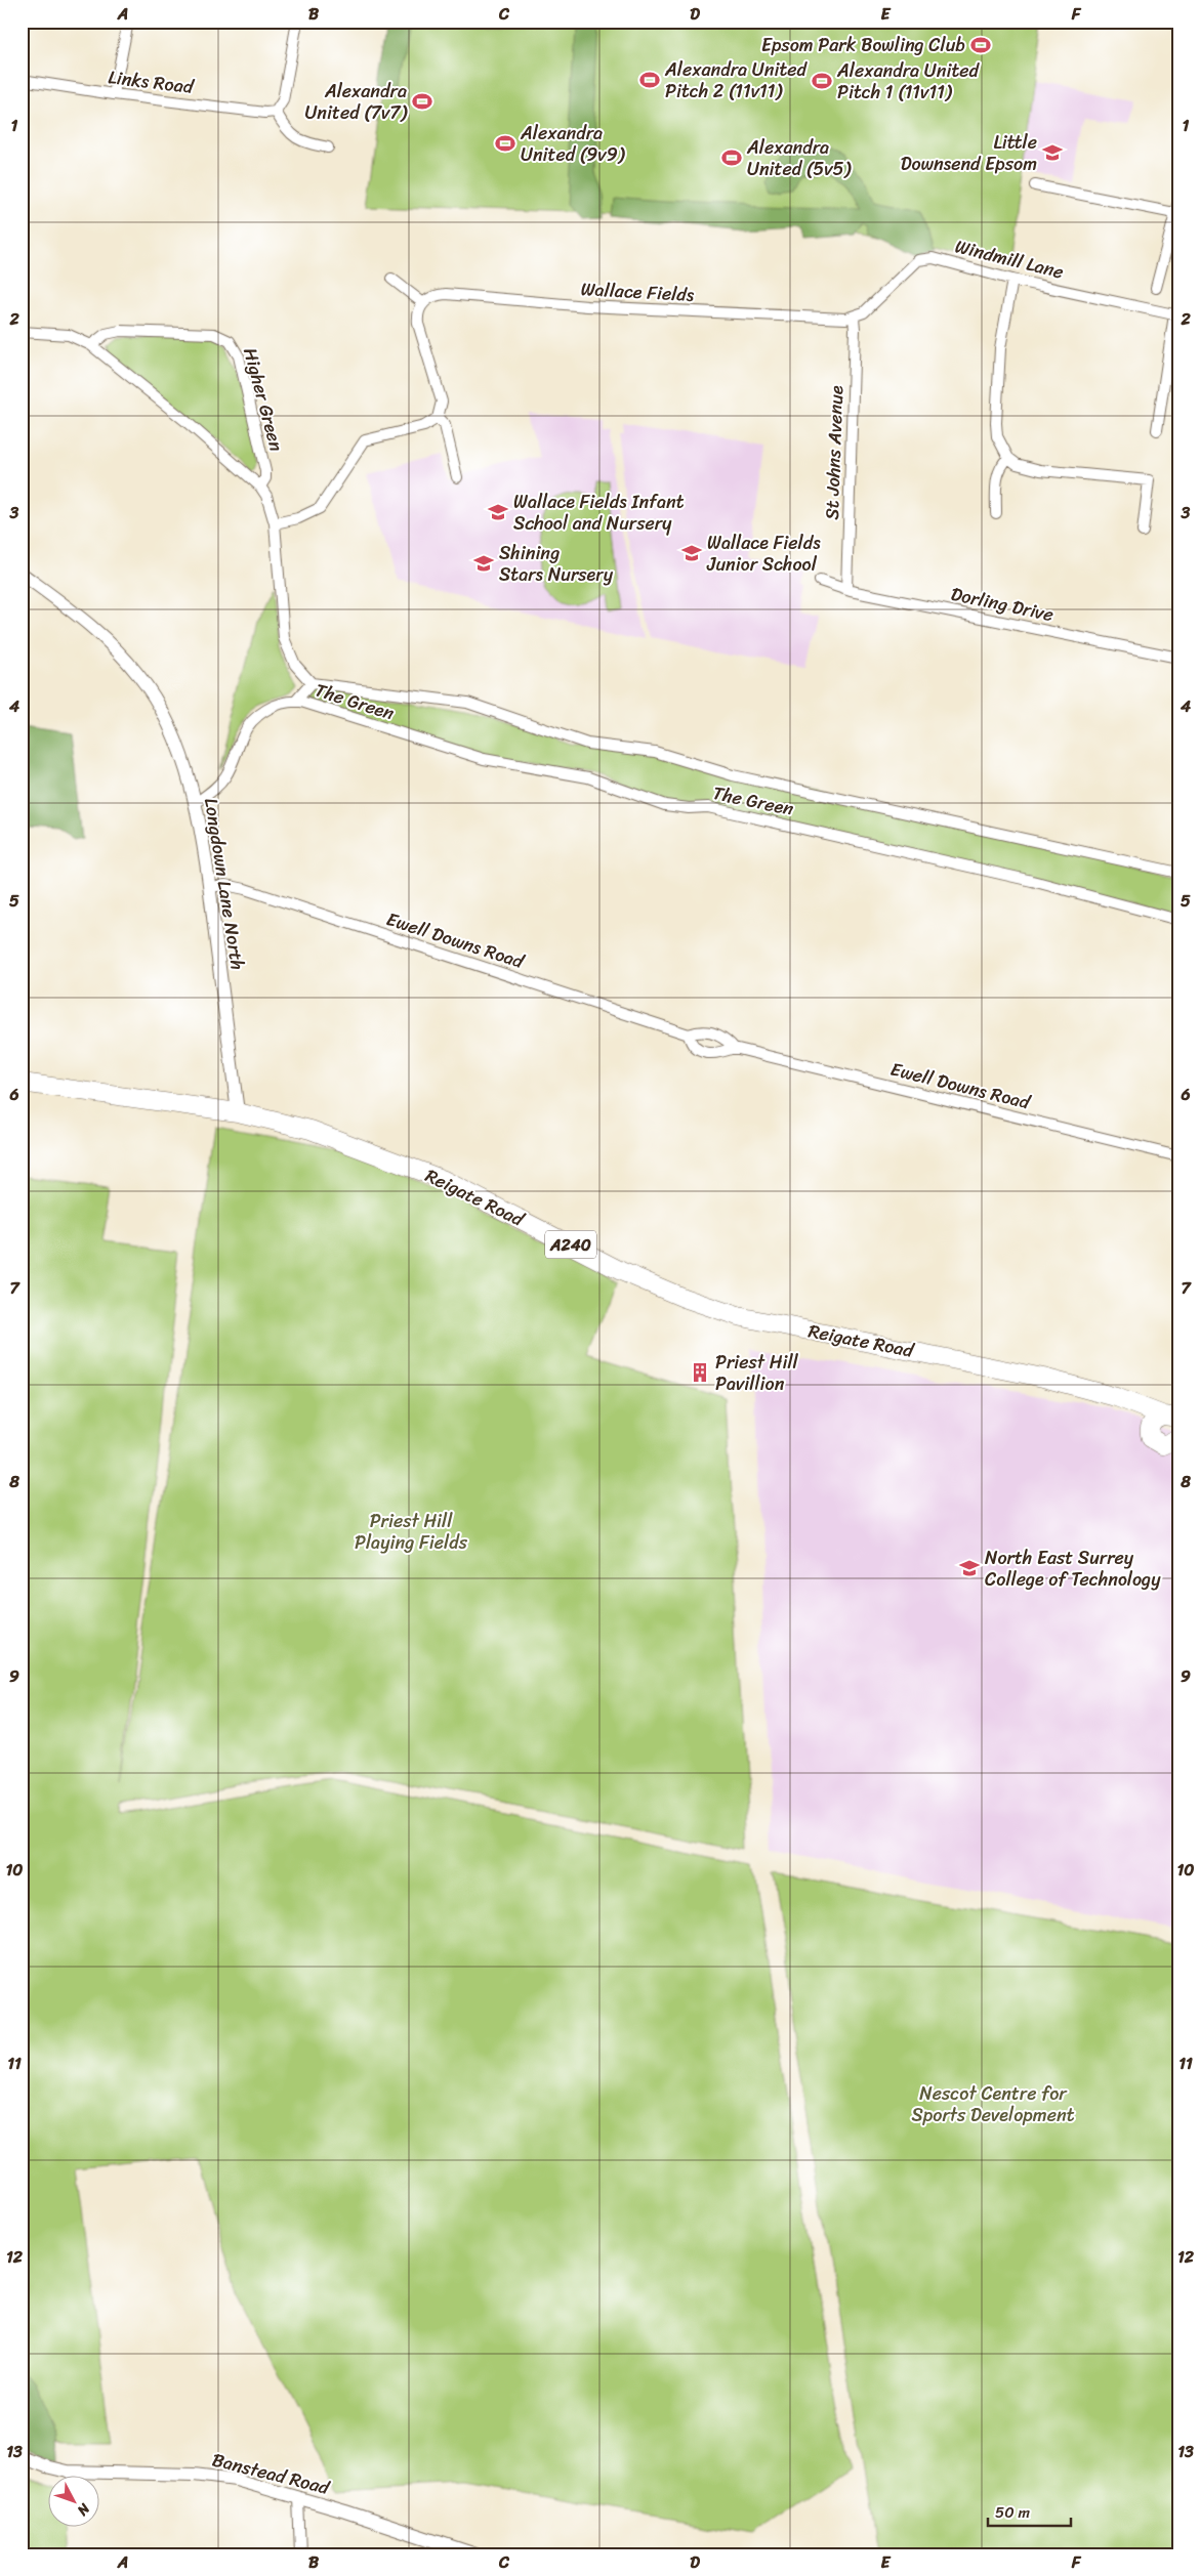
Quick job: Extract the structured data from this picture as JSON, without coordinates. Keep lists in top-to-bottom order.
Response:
{
  "streets": {
    "highway": ["Reigate Road", "A240"],
    "street": [
      "Links Road",
      "Windmill Lane",
      "Wallace Fields",
      "Higher Green",
      "St Johns Avenue",
      "Dorling Drive",
      "The Green",
      "Longdown Lane North",
      "Ewell Downs Road",
      "Banstead Road"
    ]
  },
  "crossings": [
    ["Windmill Lane", "Wallace Fields"],
    ["Windmill Lane", "St Johns Avenue"],
    ["Wallace Fields", "St Johns Avenue"],
    ["St Johns Avenue", "Dorling Drive"],
    ["The Green", "Longdown Lane North"],
    ["Longdown Lane North", "Ewell Downs Road"],
    ["Longdown Lane North", "Reigate Road"]
  ],
  "parks": ["Priest Hill Playing Fields", "Nescot Centre for Sports Development"],
  "places": {
    "sports": [
      "Epsom Park Bowling Club",
      "Alexandra United Pitch 2 (11v11)",
      "Alexandra United Pitch 1 (11v11)",
      "Alexandra United (7v7)",
      "Alexandra United (9v9)",
      "Alexandra United (5v5)"
    ],
    "school or university": [
      "Little Downsend Epsom",
      "Wallace Fields Infant School and Nursery",
      "Wallace Fields Junior School",
      "Shining Stars Nursery",
      "North East Surrey College of Technology"
    ],
    "building": ["Priest Hill Pavillion"]
  },
  "scale_bar": "50 m",
  "north": "bottom right",
  "grid": {
    "columns": [
      "A",
      "B",
      "C",
      "D",
      "E",
      "F"
    ],
    "rows": [
      "1",
      "2",
      "3",
      "4",
      "5",
      "6",
      "7",
      "8",
      "9",
      "10",
      "11",
      "12",
      "13"
    ]
  }
}
